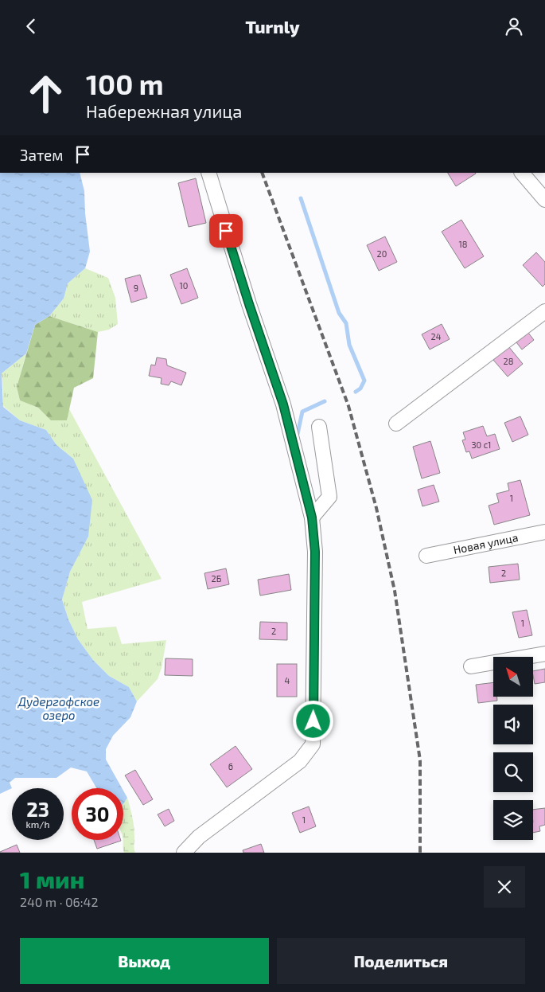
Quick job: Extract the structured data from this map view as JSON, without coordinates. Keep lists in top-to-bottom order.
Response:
{
  "streets": {
    "street": ["Новая улица"]
  },
  "water": ["Дудергофское озеро"],
  "house_numbers": [
    "18",
    "20",
    "10",
    "9",
    "24",
    "28",
    "30 с1",
    "1",
    "2",
    "2Б",
    "1",
    "2",
    "4",
    "6",
    "1"
  ],
  "north": "top left",
  "page": {
    "header": "Turnly",
    "turn": ["100 m", "Набережная улица"],
    "then": "Затем",
    "speed": "23 km/h",
    "limit": "30",
    "heading": ["1 мин", "240 m · 06:42"],
    "buttons": ["Выход", "Поделиться"]
  }
}
